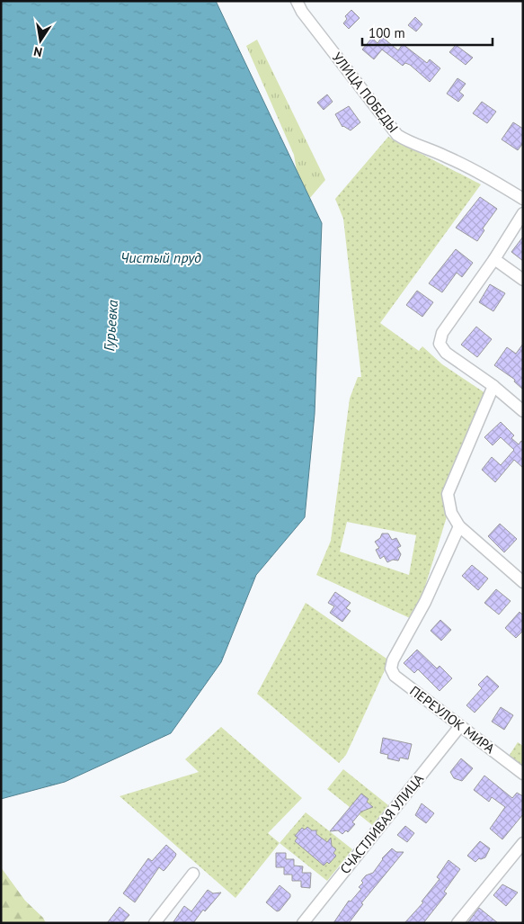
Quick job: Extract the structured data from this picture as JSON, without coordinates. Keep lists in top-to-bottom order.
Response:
{
  "streets": {
    "street": ["УЛИЦА ПОБЕДЫ", "ПЕРЕУЛОК МИРА", "СЧАСТЛИВАЯ УЛИЦА"]
  },
  "crossings": [
    ["ПЕРЕУЛОК МИРА", "СЧАСТЛИВАЯ УЛИЦА"]
  ],
  "water": ["Чистый пруд", "Гурьевка"],
  "scale_bar": "100 m",
  "north": "bottom"
}
